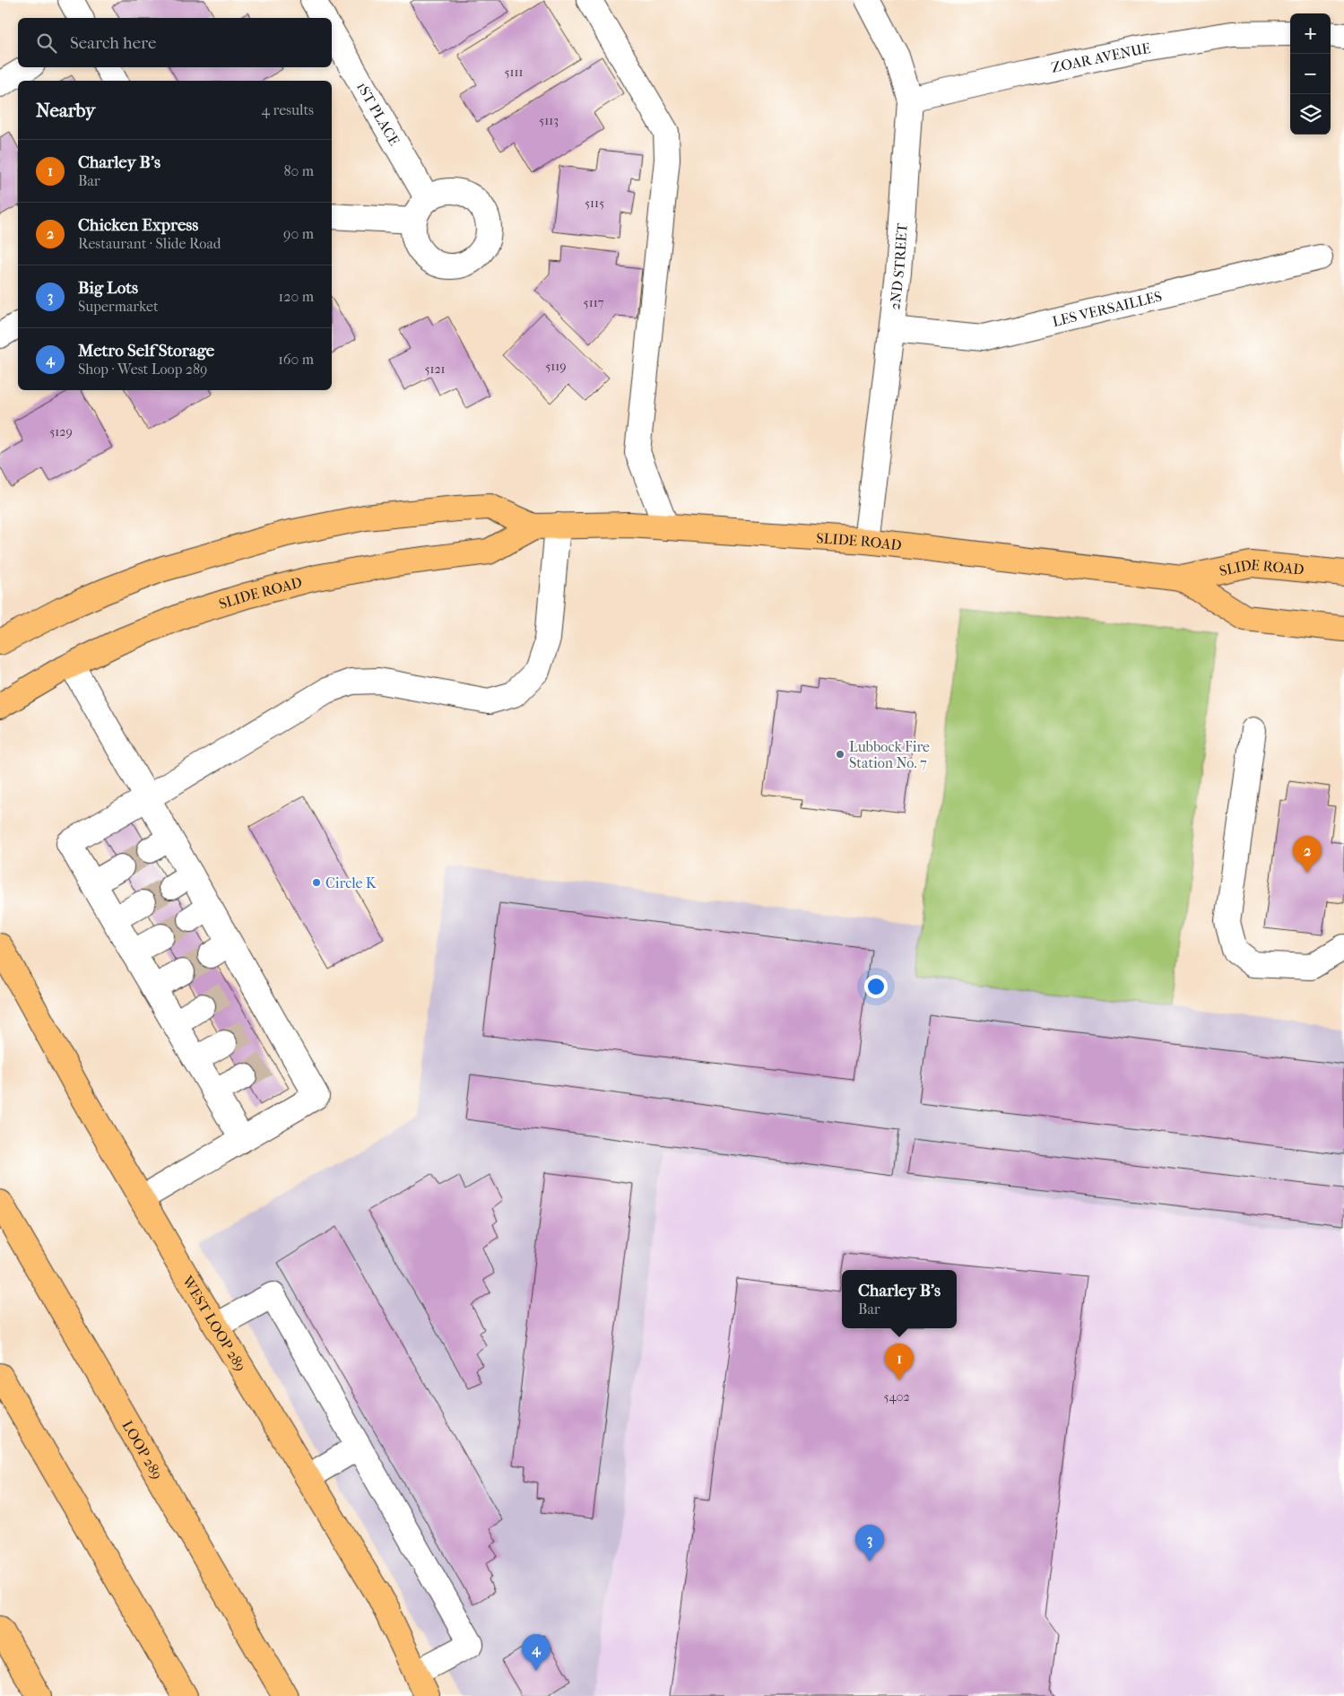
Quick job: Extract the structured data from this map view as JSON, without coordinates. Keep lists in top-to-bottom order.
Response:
{
  "streets": {
    "main road": ["SLIDE ROAD", "WEST LOOP 289", "LOOP 289"],
    "street": [
      "ZOAR AVENUE",
      "1ST PLACE",
      "2ND STREET",
      "LES VERSAILLES"
    ]
  },
  "crossings": [
    ["ZOAR AVENUE", "2ND STREET"],
    ["2ND STREET", "LES VERSAILLES"],
    ["2ND STREET", "SLIDE ROAD"]
  ],
  "places": ["Lubbock Fire Station No. 7", "Circle K"],
  "house_numbers": [
    "5111",
    "5113",
    "5115",
    "5117",
    "5119",
    "5121",
    "5129",
    "5402"
  ],
  "page": {
    "map_buttons": ["+", "−"],
    "search": "Search here",
    "heading": ["Nearby", "4 results"],
    "list": [
      {
        "mark": "1",
        "name": "Charley B's",
        "note": "Bar",
        "value": "80 m"
      },
      {
        "mark": "2",
        "name": "Chicken Express",
        "note": "Restaurant · Slide Road",
        "value": "90 m"
      },
      {
        "mark": "3",
        "name": "Big Lots",
        "note": "Supermarket",
        "value": "120 m"
      },
      {
        "mark": "4",
        "name": "Metro Self Storage",
        "note": "Shop · West Loop 289",
        "value": "160 m"
      }
    ],
    "pins": [
      "2",
      "1",
      "3",
      "4"
    ],
    "popup": ["Charley B's", "Bar"]
  }
}
